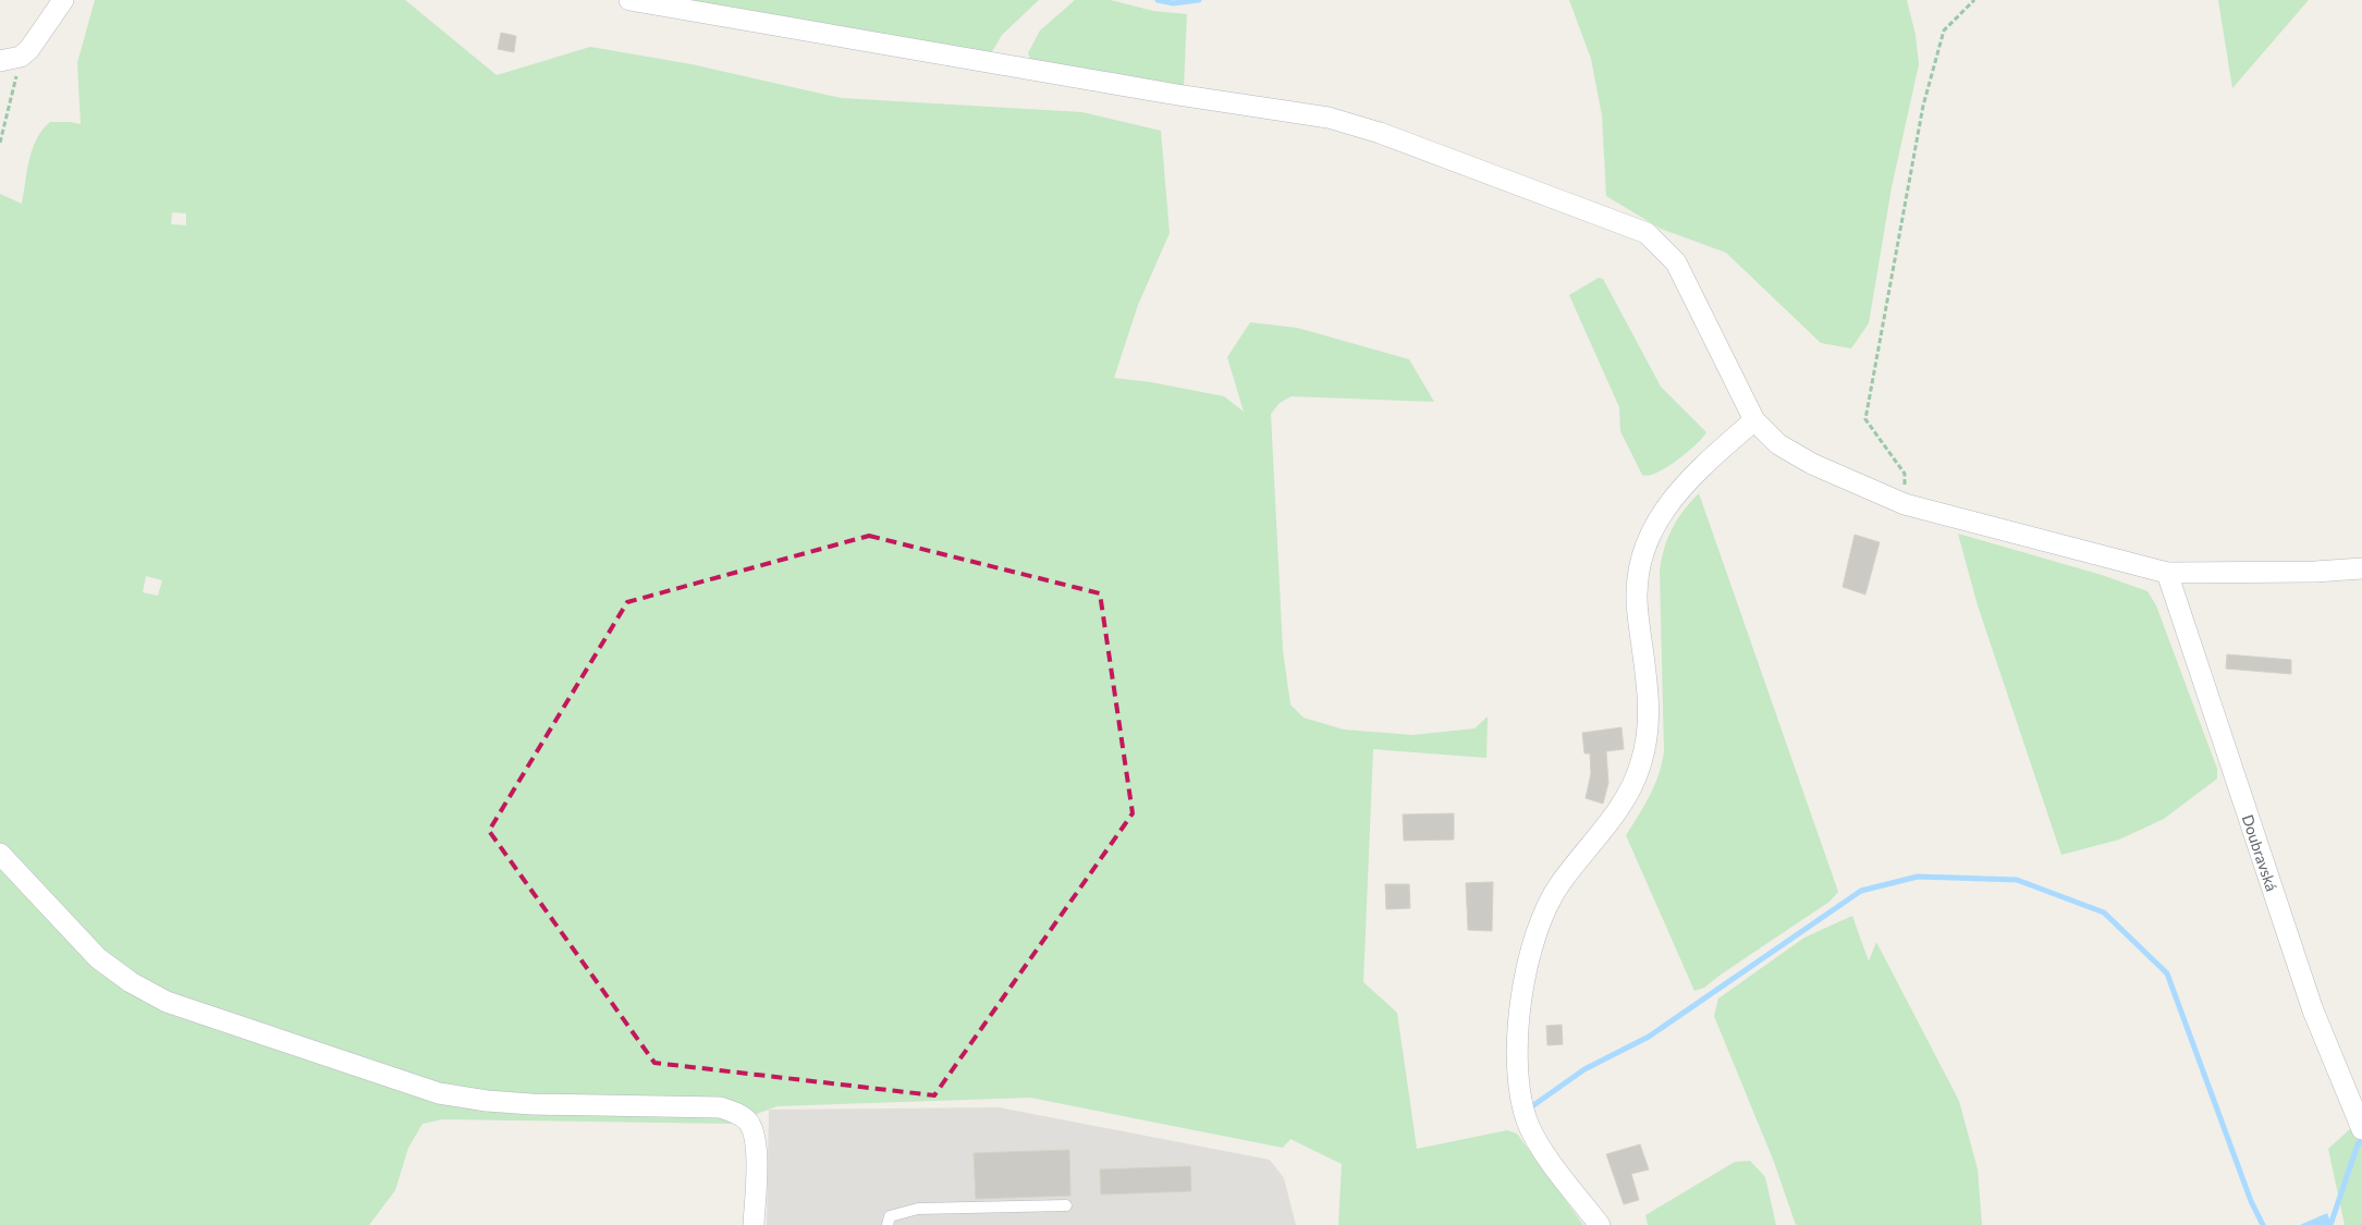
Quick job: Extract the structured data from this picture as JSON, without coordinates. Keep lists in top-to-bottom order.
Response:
{
  "streets": {
    "street": ["Doubravská"]
  }
}
